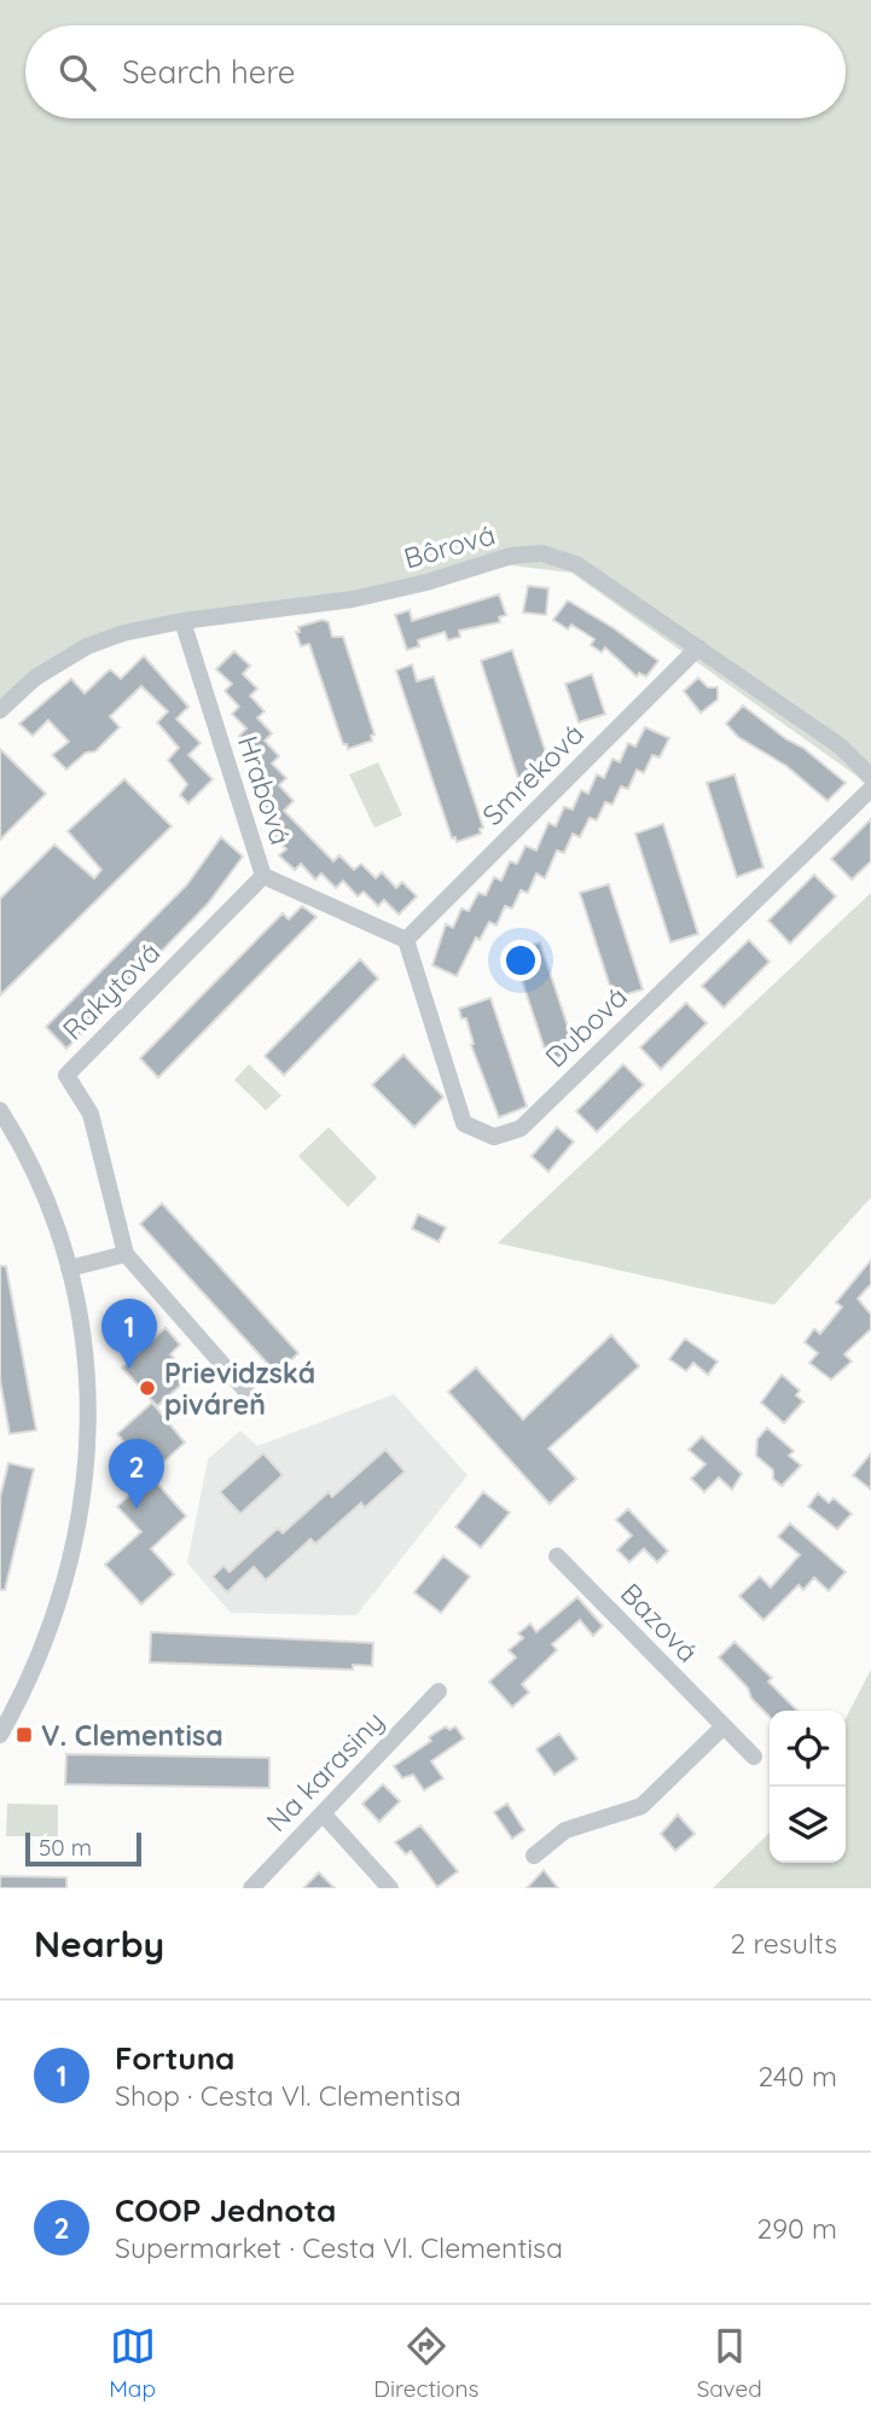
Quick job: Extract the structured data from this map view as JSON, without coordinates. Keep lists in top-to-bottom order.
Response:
{
  "streets": {
    "street": [
      "Bôrová",
      "Smreková",
      "Hrabová",
      "Rakytová",
      "Dubová",
      "Bazová",
      "Na karasiny"
    ]
  },
  "crossings": [
    ["Bôrová", "Smreková"],
    ["Bôrová", "Hrabová"],
    ["Smreková", "Hrabová"],
    ["Smreková", "Dubová"],
    ["Hrabová", "Rakytová"],
    ["Hrabová", "Dubová"]
  ],
  "places": {
    "other": ["Prievidzská piváreň"],
    "transit": ["V. Clementisa"]
  },
  "scale_bar": "50 m",
  "page": {
    "search": "Search here",
    "pins": ["1", "2"],
    "scale": "50 m",
    "heading": ["Nearby", "2 results"],
    "list": [
      {
        "mark": "1",
        "name": "Fortuna",
        "note": "Shop · Cesta Vl. Clementisa",
        "value": "240 m"
      },
      {
        "mark": "2",
        "name": "COOP Jednota",
        "note": "Supermarket · Cesta Vl. Clementisa",
        "value": "290 m"
      }
    ],
    "nav": ["Map", "Directions", "Saved"]
  }
}
